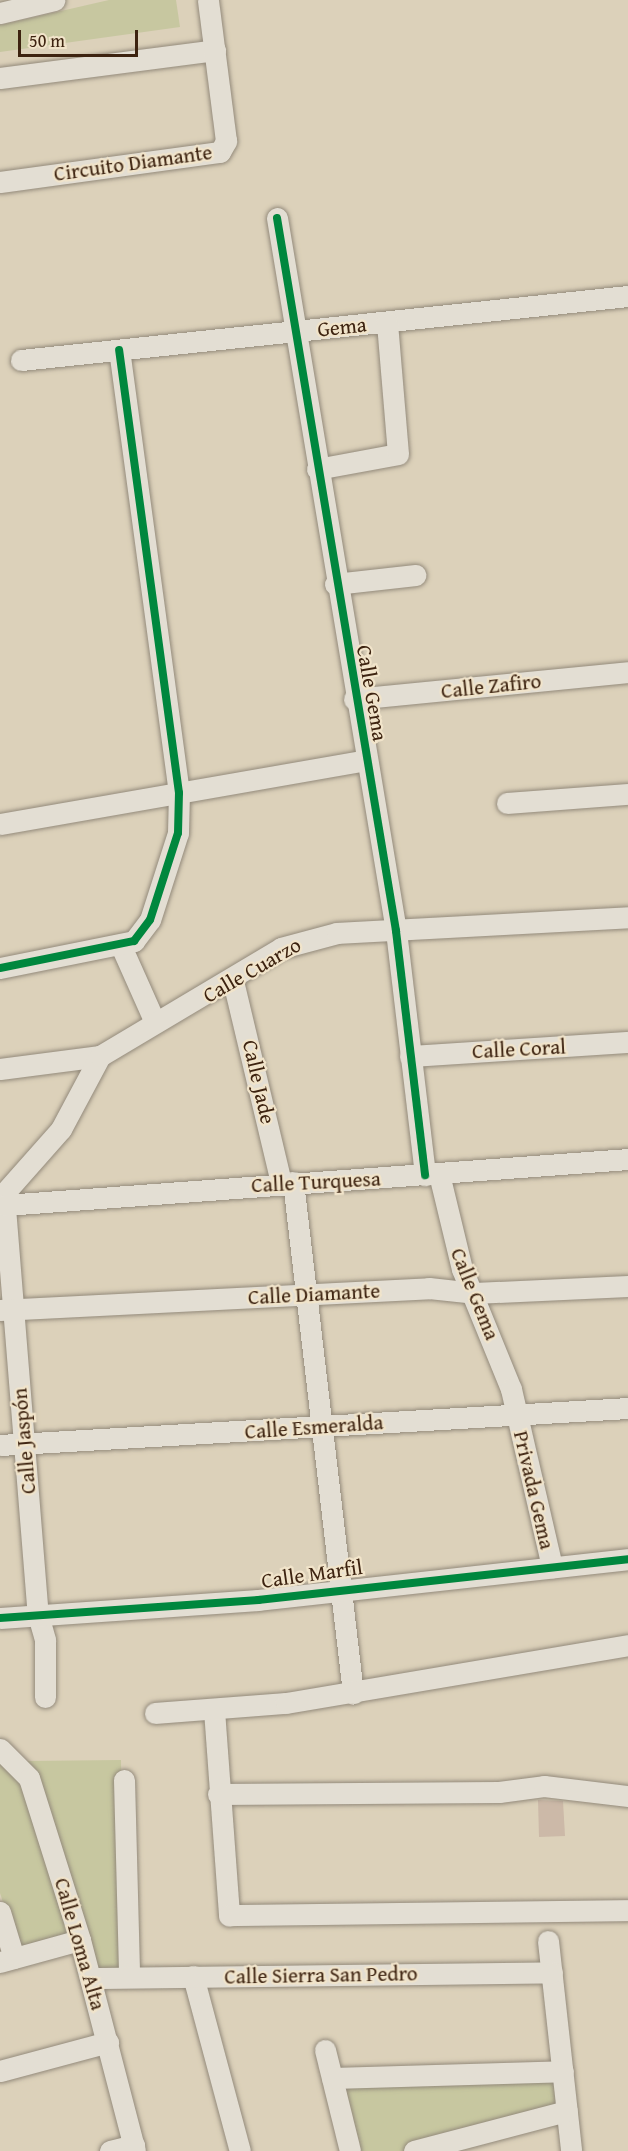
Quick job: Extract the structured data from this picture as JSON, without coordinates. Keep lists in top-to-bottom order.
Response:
{
  "streets": {
    "street": [
      "Circuito Diamante",
      "Gema",
      "Calle Zafiro",
      "Calle Gema",
      "Calle Cuarzo",
      "Calle Coral",
      "Calle Jade",
      "Calle Turquesa",
      "Calle Diamante",
      "Calle Esmeralda",
      "Calle Jaspón",
      "Privada Gema",
      "Calle Marfil",
      "Calle Loma Alta",
      "Calle Sierra San Pedro"
    ]
  },
  "crossings": [
    ["Gema", "Calle Gema"],
    ["Calle Zafiro", "Calle Gema"],
    ["Calle Gema", "Calle Cuarzo"],
    ["Calle Gema", "Calle Coral"],
    ["Calle Gema", "Calle Turquesa"],
    ["Calle Gema", "Calle Diamante"],
    ["Calle Gema", "Calle Esmeralda"],
    ["Calle Gema", "Privada Gema"],
    ["Calle Cuarzo", "Calle Jade"],
    ["Calle Cuarzo", "Calle Turquesa"],
    ["Calle Cuarzo", "Calle Jaspón"],
    ["Calle Jade", "Calle Turquesa"],
    ["Calle Jade", "Calle Diamante"],
    ["Calle Jade", "Calle Esmeralda"],
    ["Calle Jade", "Calle Marfil"],
    ["Calle Turquesa", "Calle Jaspón"],
    ["Calle Diamante", "Calle Jaspón"],
    ["Calle Esmeralda", "Calle Jaspón"],
    ["Calle Esmeralda", "Privada Gema"],
    ["Calle Jaspón", "Calle Marfil"],
    ["Privada Gema", "Calle Marfil"],
    ["Calle Loma Alta", "Calle Sierra San Pedro"]
  ],
  "scale_bar": "50 m"
}
